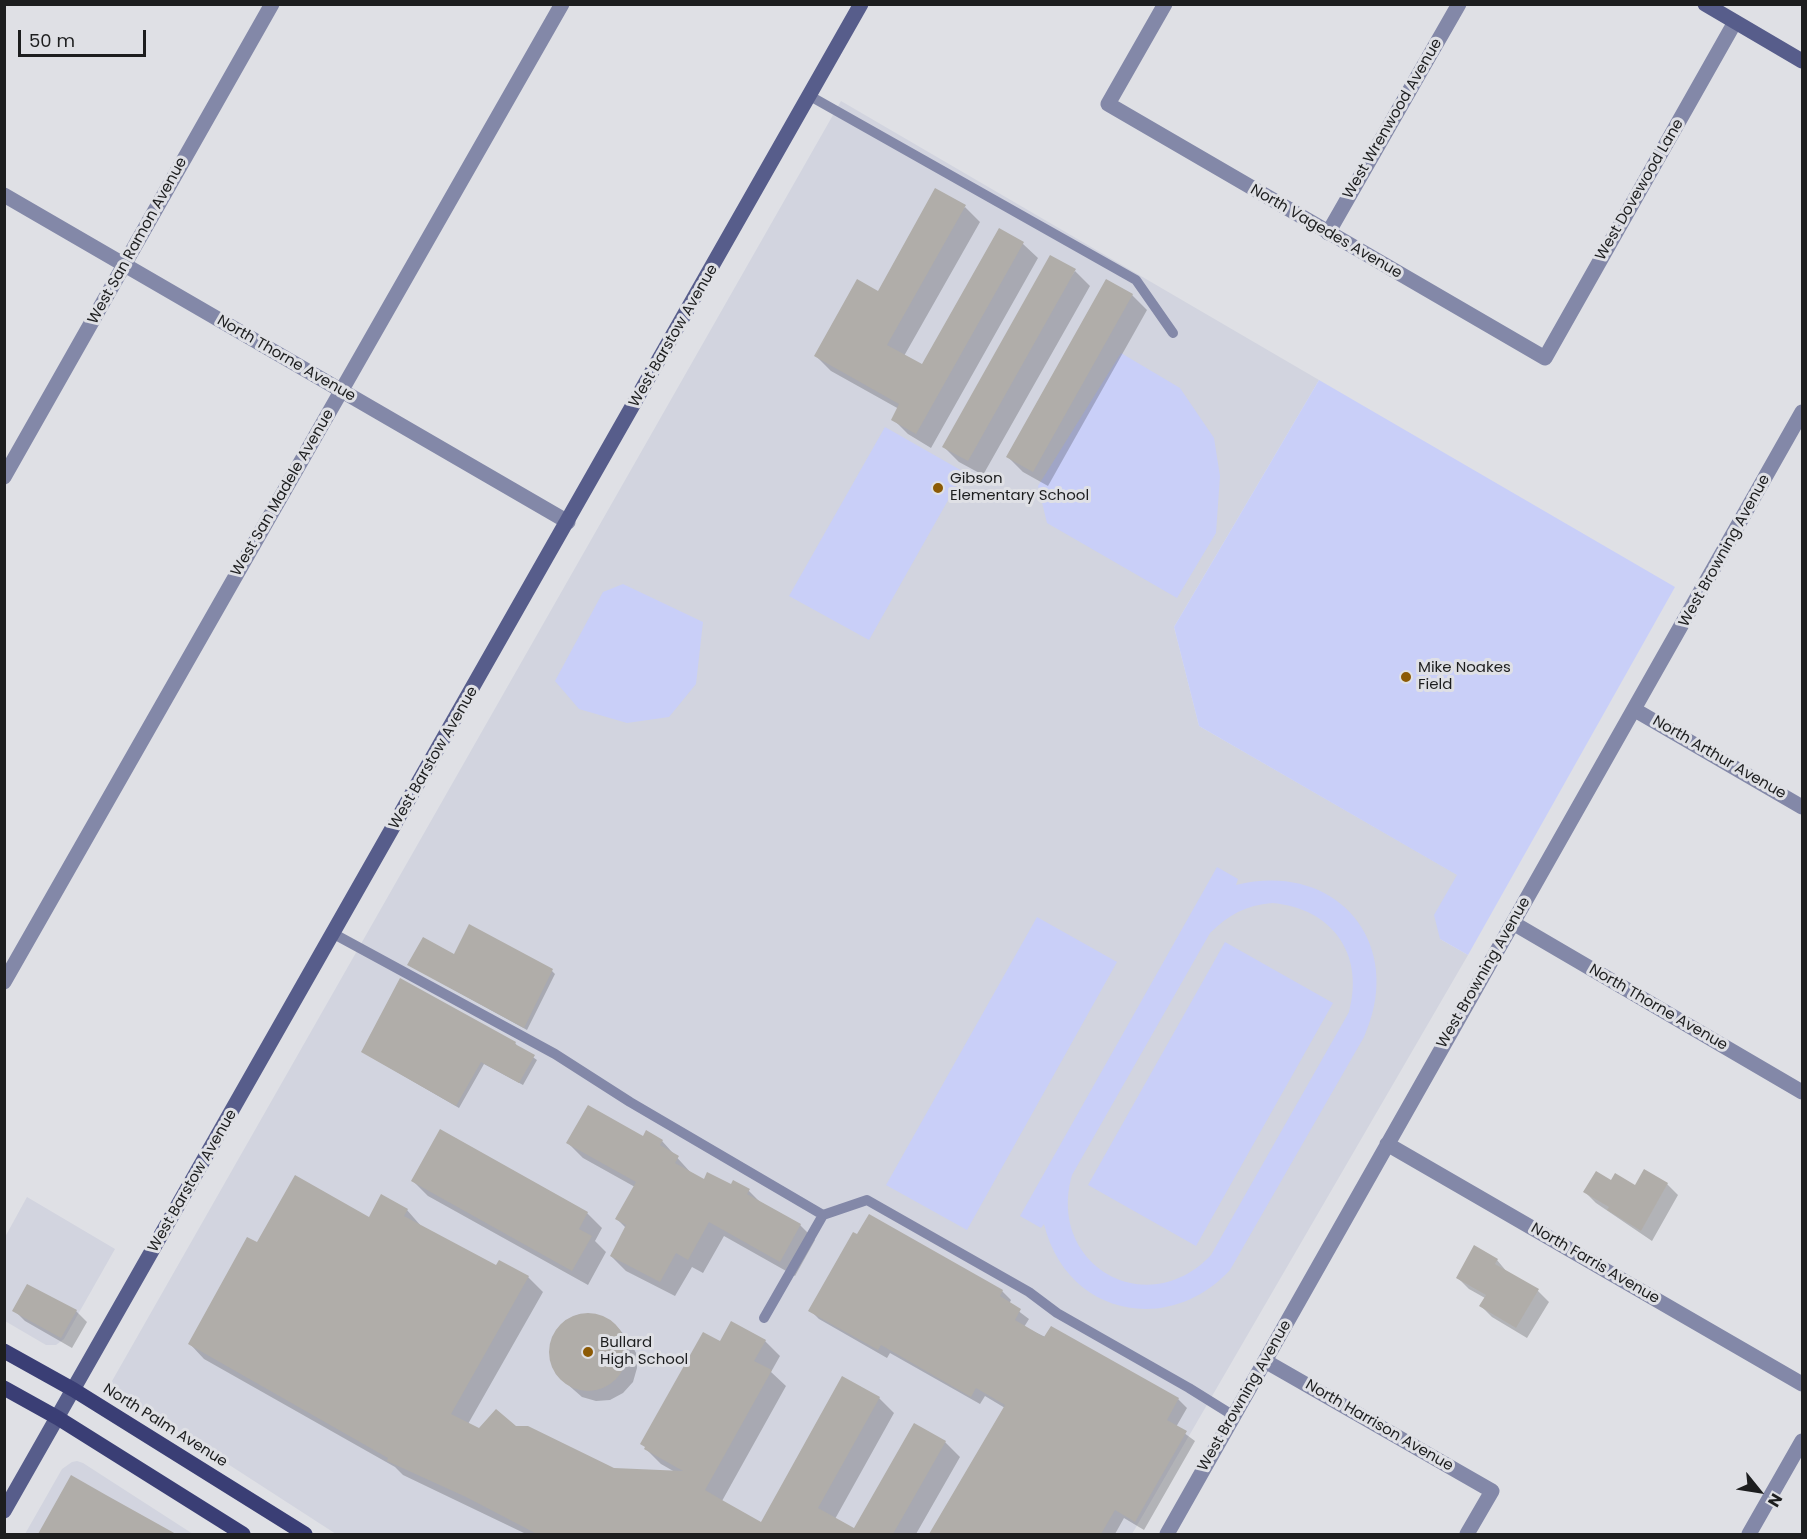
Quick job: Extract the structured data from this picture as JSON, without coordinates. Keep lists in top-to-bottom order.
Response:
{
  "streets": {
    "main road": ["North Palm Avenue"],
    "street": [
      "West Wrenwood Avenue",
      "West Dovewood Lane",
      "North Vagedes Avenue",
      "West San Ramon Avenue",
      "West Barstow Avenue",
      "North Thorne Avenue",
      "West San Madele Avenue",
      "West Browning Avenue",
      "North Arthur Avenue",
      "North Farris Avenue",
      "North Harrison Avenue"
    ]
  },
  "crossings": [
    ["West Wrenwood Avenue", "North Vagedes Avenue"],
    ["West Dovewood Lane", "North Vagedes Avenue"],
    ["West San Ramon Avenue", "North Thorne Avenue"],
    ["West Barstow Avenue", "North Thorne Avenue"],
    ["West Barstow Avenue", "North Palm Avenue"],
    ["North Thorne Avenue", "West San Madele Avenue"],
    ["North Thorne Avenue", "West Browning Avenue"],
    ["West Browning Avenue", "North Arthur Avenue"],
    ["West Browning Avenue", "North Farris Avenue"],
    ["West Browning Avenue", "North Harrison Avenue"]
  ],
  "places": ["Gibson Elementary School", "Mike Noakes Field", "Bullard High School"],
  "scale_bar": "50 m",
  "north": "bottom right"
}
